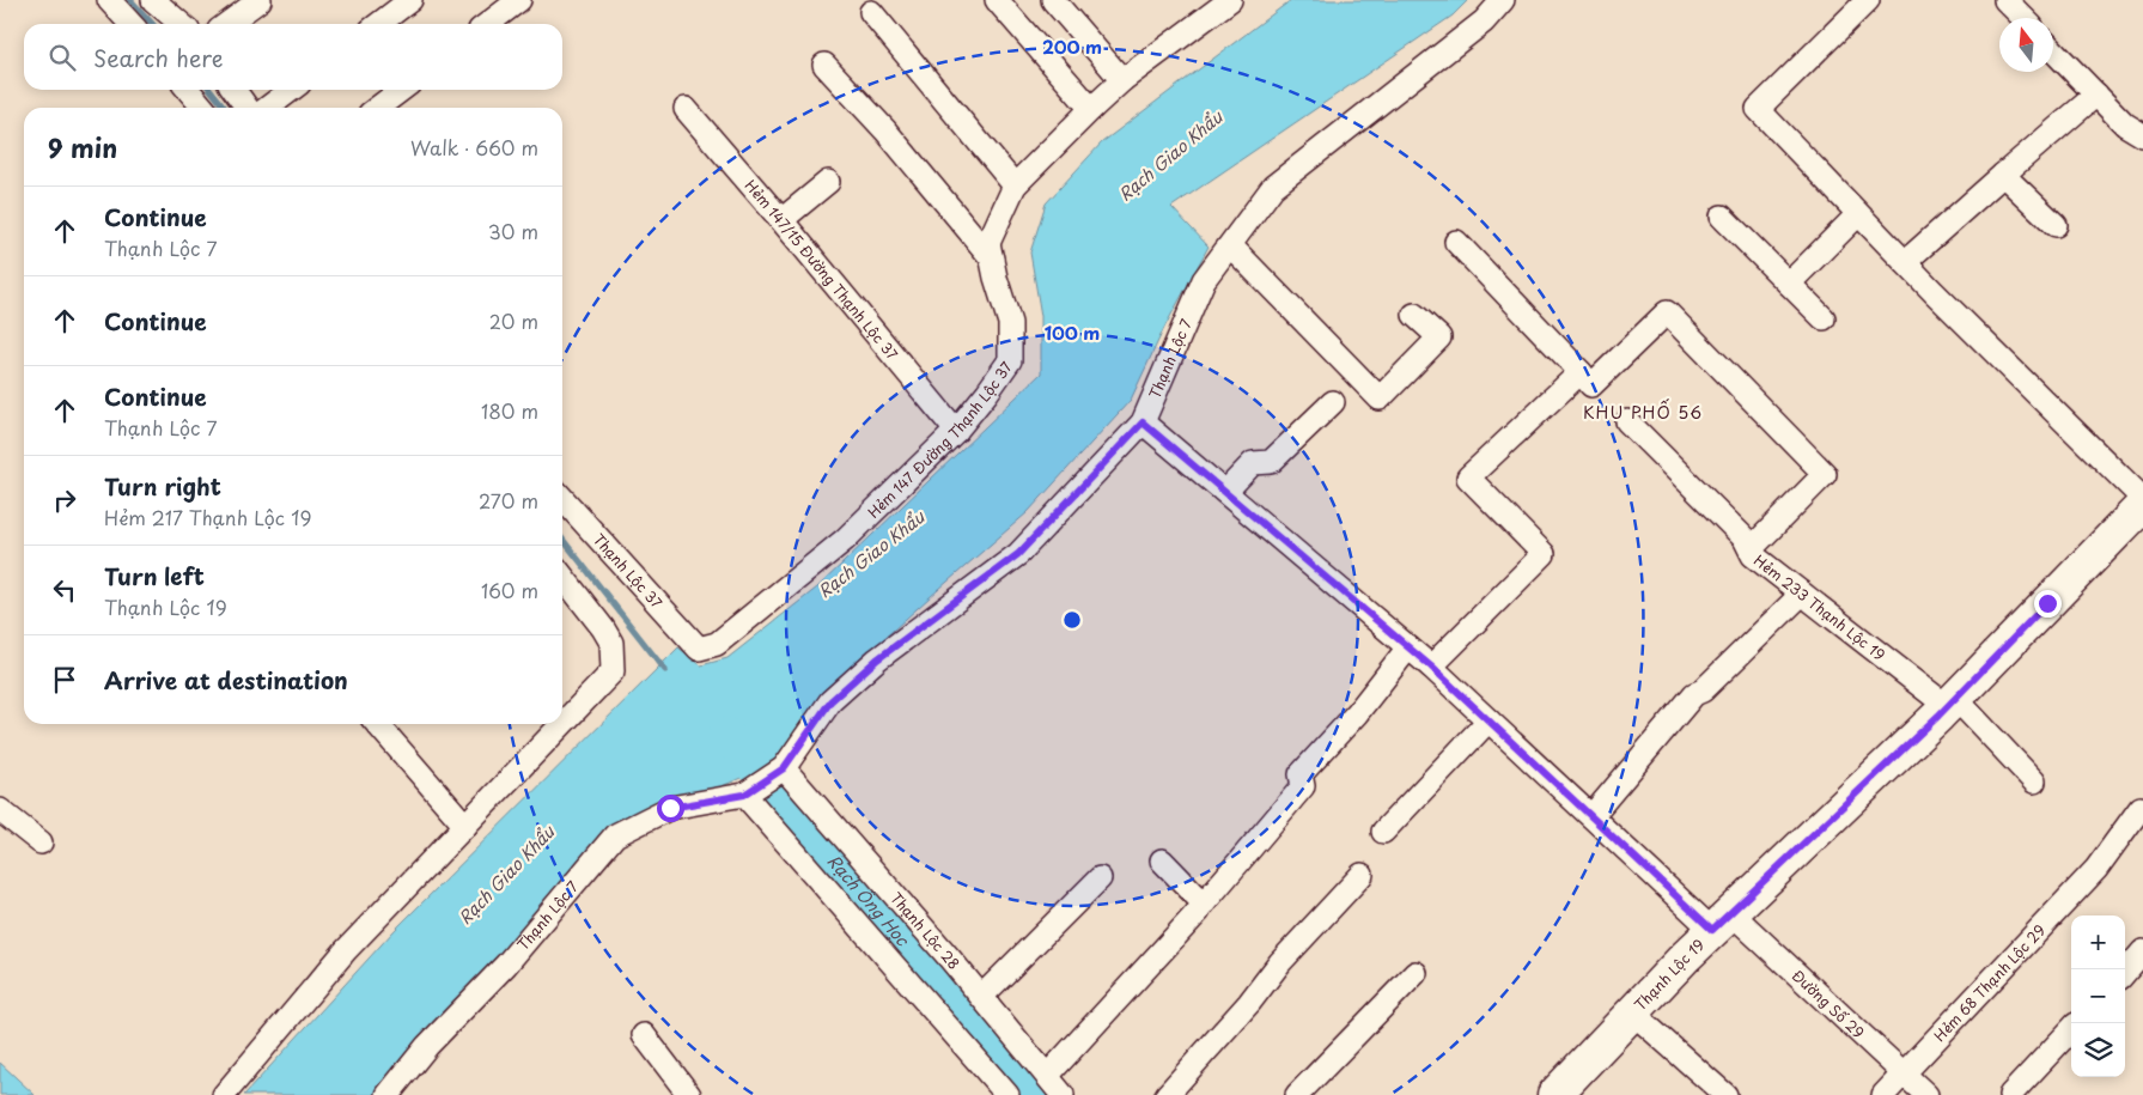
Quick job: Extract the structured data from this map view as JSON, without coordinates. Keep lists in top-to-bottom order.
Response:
{
  "streets": {
    "street": [
      "Hẻm 147/15 Đường Thạnh Lộc 37",
      "Thạnh Lộc 7",
      "Hẻm 147 Đường Thạnh Lộc 37",
      "Thạnh Lộc 37",
      "Hẻm 233 Thạnh Lộc 19",
      "Thạnh Lộc 28",
      "Thạnh Lộc 19",
      "Hẻm 68 Thạnh Lộc 29",
      "Đường Số 29"
    ]
  },
  "crossings": [
    ["Hẻm 147/15 Đường Thạnh Lộc 37", "Hẻm 147 Đường Thạnh Lộc 37"],
    ["Thạnh Lộc 7", "Thạnh Lộc 28"],
    ["Thạnh Lộc 7", "Đường Số 29"],
    ["Hẻm 147 Đường Thạnh Lộc 37", "Thạnh Lộc 37"],
    ["Hẻm 233 Thạnh Lộc 19", "Thạnh Lộc 19"],
    ["Thạnh Lộc 19", "Đường Số 29"],
    ["Hẻm 68 Thạnh Lộc 29", "Đường Số 29"]
  ],
  "districts": ["KHU PHỐ 56"],
  "water": ["Rạch Giao Khẩu", "Rạch Ông Học"],
  "north": "top",
  "page": {
    "search": "Search here",
    "heading": ["9 min", "Walk · 660 m"],
    "list": [
      ["Continue", "Thạnh Lộc 7", "30 m"],
      ["Continue", "20 m"],
      ["Continue", "Thạnh Lộc 7", "180 m"],
      ["Turn right", "Hẻm 217 Thạnh Lộc 19", "270 m"],
      ["Turn left", "Thạnh Lộc 19", "160 m"],
      "Arrive at destination"
    ],
    "map_buttons": ["+", "−"]
  },
  "rings": ["200 m", "100 m"]
}
